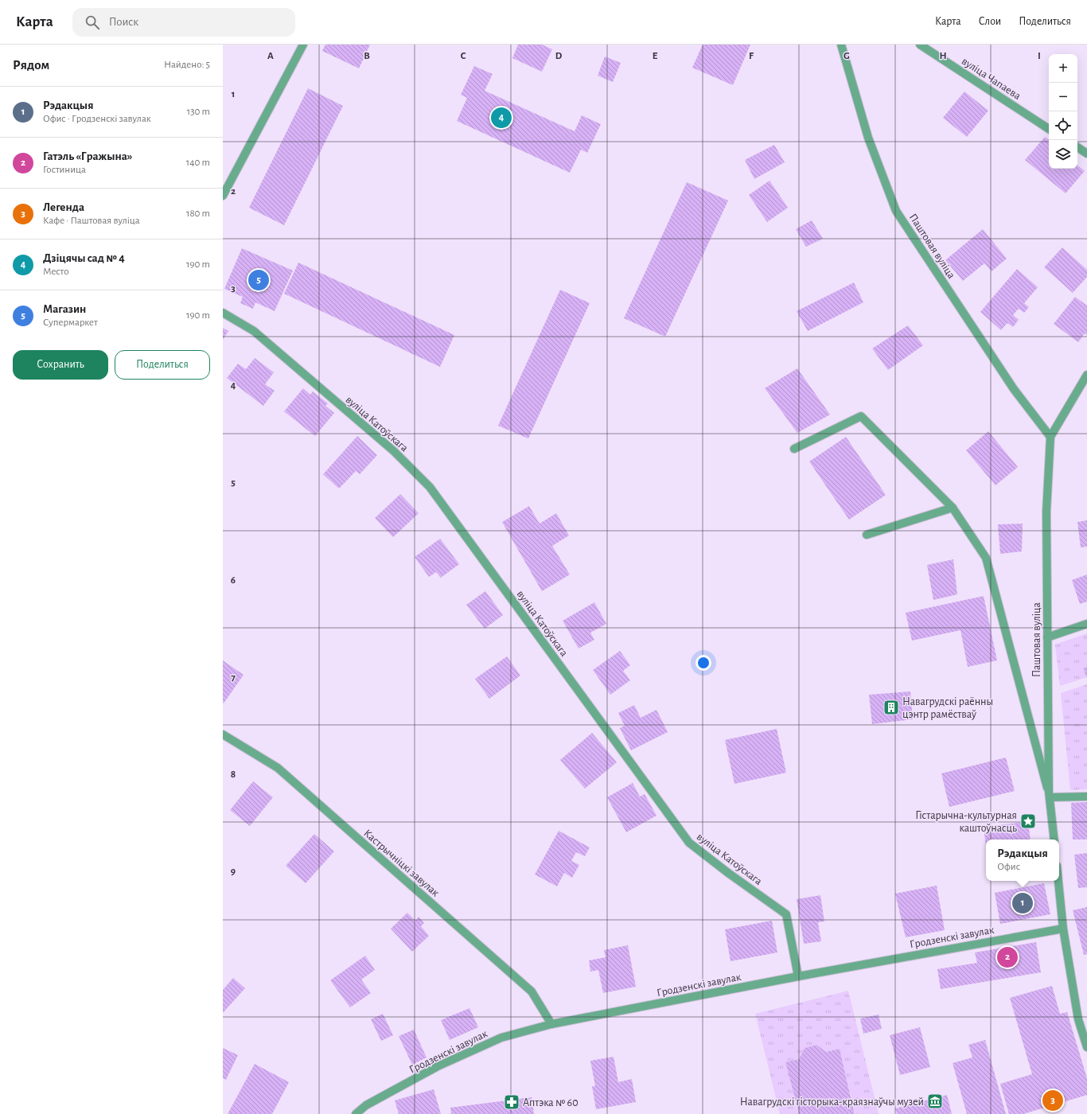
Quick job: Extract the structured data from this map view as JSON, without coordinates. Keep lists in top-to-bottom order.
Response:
{
  "streets": {
    "street": [
      "вуліца Чапаева",
      "Паштовая вуліца",
      "вуліца Катоўскага",
      "Кастрычніцкі завулак",
      "Гродзенскі завулак"
    ]
  },
  "crossings": [
    ["вуліца Катоўскага", "Гродзенскі завулак"],
    ["Кастрычніцкі завулак", "Гродзенскі завулак"]
  ],
  "places": {
    "building": ["Навагрудскі раённы цэнтр рамёстваў"],
    "place": ["Гістарычна-культурная каштоўнасць"],
    "museum": ["Навагрудскі гісторыка-краязнаўчы музей"],
    "pharmacy": ["Аптэка № 60"]
  },
  "page": {
    "header": "Карта",
    "search": "Поиск",
    "nav": ["Карта", "Слои", "Поделиться"],
    "heading": ["Рядом", "Найдено: 5"],
    "map_buttons": ["+", "−"],
    "list": [
      {
        "mark": "1",
        "name": "Рэдакцыя",
        "note": "Офис · Гродзенскі завулак",
        "value": "130 m"
      },
      {
        "mark": "2",
        "name": "Гатэль «Гражына»",
        "note": "Гостиница",
        "value": "140 m"
      },
      {
        "mark": "3",
        "name": "Легенда",
        "note": "Кафе · Паштовая вуліца",
        "value": "180 m"
      },
      {
        "mark": "4",
        "name": "Дзіцячы сад № 4",
        "note": "Место",
        "value": "190 m"
      },
      {
        "mark": "5",
        "name": "Магазин",
        "note": "Супермаркет",
        "value": "190 m"
      }
    ],
    "pins": [
      "4",
      "5",
      "1",
      "2",
      "3"
    ],
    "buttons": ["Сохранить", "Поделиться"],
    "popup": ["Рэдакцыя", "Офис"]
  },
  "grid": {
    "columns": [
      "A",
      "B",
      "C",
      "D",
      "E",
      "F",
      "G",
      "H",
      "I"
    ],
    "rows": [
      "1",
      "2",
      "3",
      "4",
      "5",
      "6",
      "7",
      "8",
      "9"
    ]
  }
}
